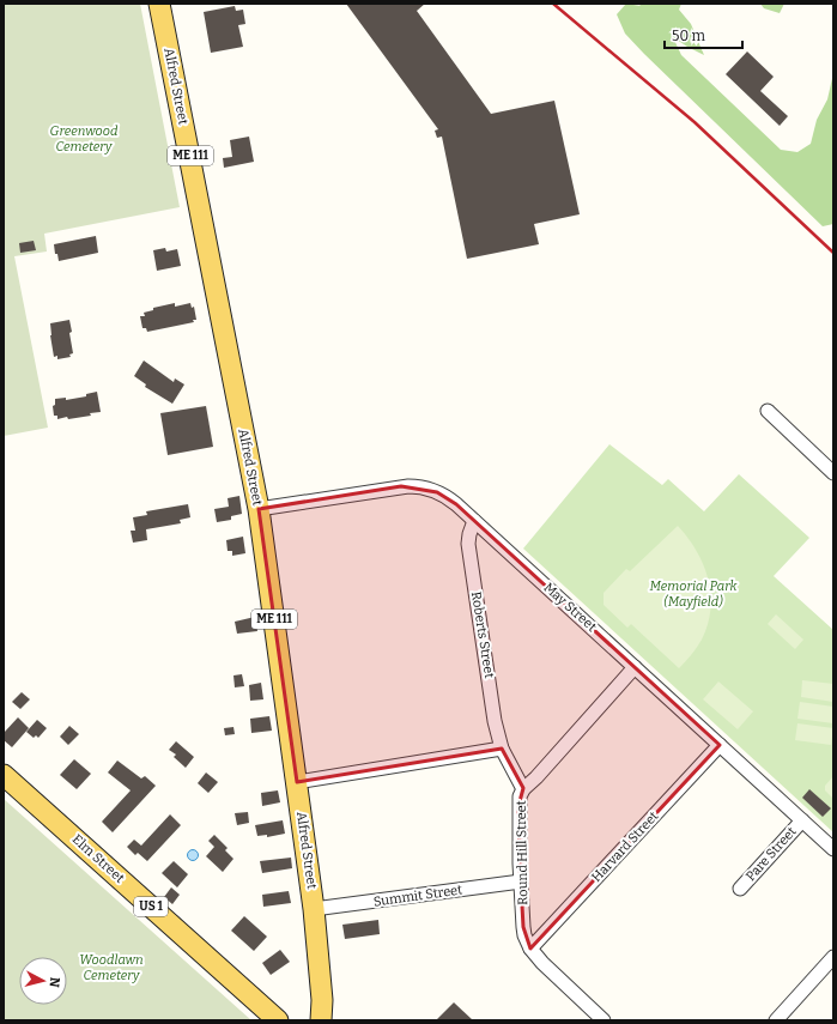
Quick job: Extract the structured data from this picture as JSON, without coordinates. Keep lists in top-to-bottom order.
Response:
{
  "streets": {
    "main road": [
      "Alfred Street",
      "ME 111",
      "Elm Street",
      "US 1"
    ],
    "street": [
      "May Street",
      "Roberts Street",
      "Harvard Street",
      "Round Hill Street",
      "Pare Street",
      "Summit Street"
    ]
  },
  "crossings": [
    ["Alfred Street", "May Street"],
    ["Alfred Street", "Summit Street"],
    ["May Street", "Roberts Street"],
    ["May Street", "Harvard Street"],
    ["May Street", "Round Hill Street"],
    ["May Street", "Pare Street"],
    ["Roberts Street", "Round Hill Street"],
    ["Harvard Street", "Round Hill Street"],
    ["Round Hill Street", "Summit Street"]
  ],
  "parks": ["Greenwood Cemetery", "Memorial Park (Mayfield)", "Woodlawn Cemetery"],
  "scale_bar": "50 m",
  "north": "right"
}
